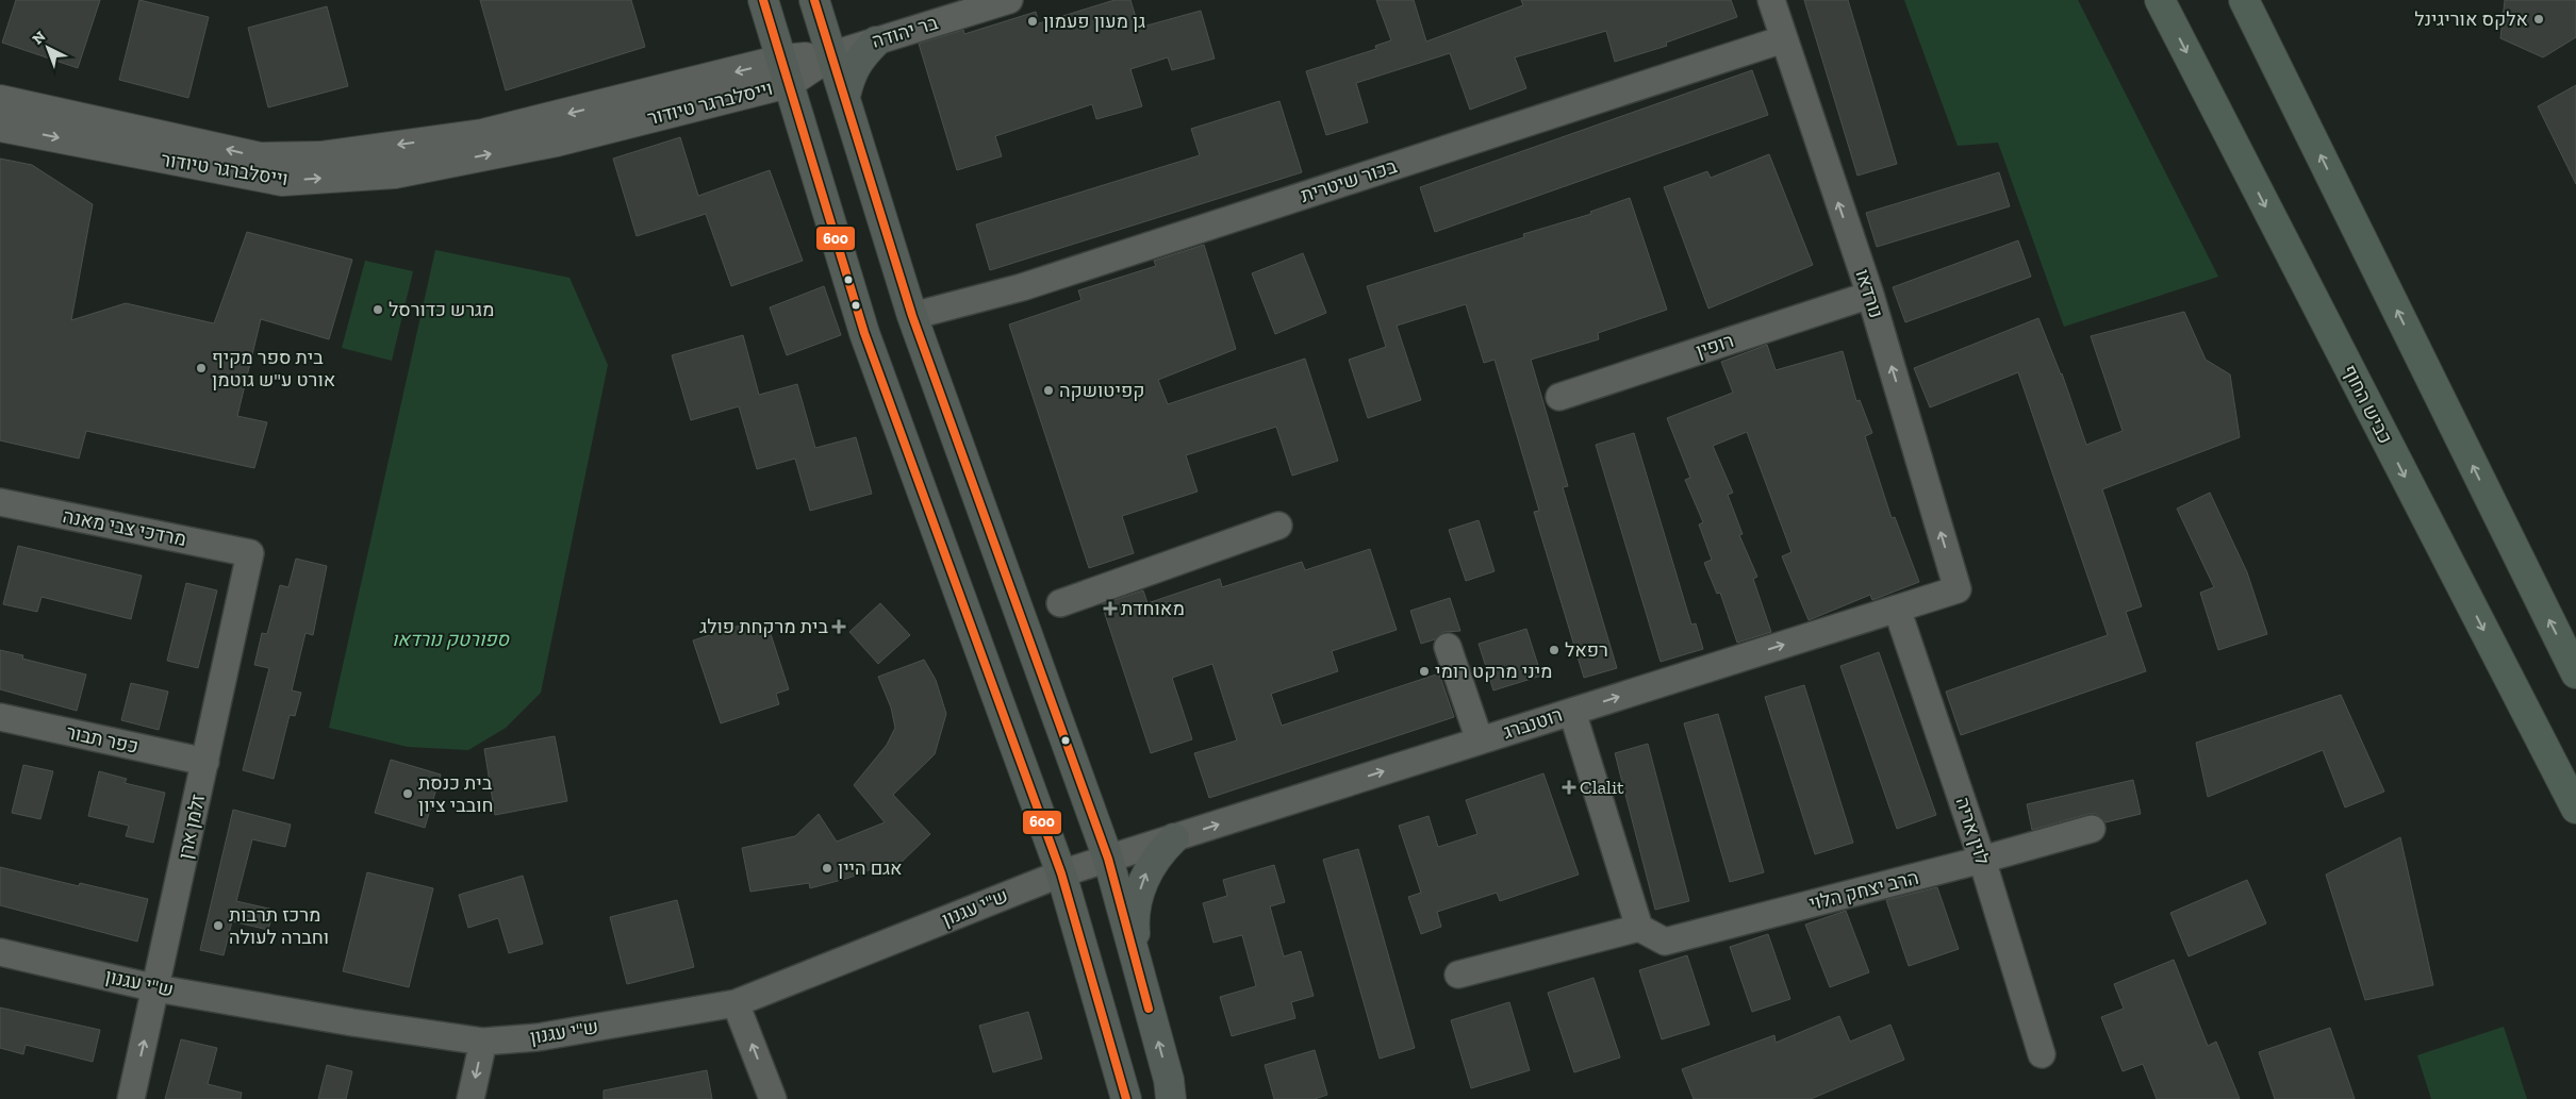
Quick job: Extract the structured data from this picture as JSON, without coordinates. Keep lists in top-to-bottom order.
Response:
{
  "streets": {
    "highway": ["כביש החוף"],
    "street": [
      "בר יהודה",
      "וייסלברגר טיודור",
      "בכור שיטרית",
      "נורדאו",
      "רופין",
      "מרדכי צבי מאנה",
      "רוטנברג",
      "כפר תבור",
      "זלמן ארן",
      "לוין אריה",
      "הרב יצחק הלוי",
      "ש\"י עגנון"
    ]
  },
  "crossings": [
    ["בר יהודה", "וייסלברגר טיודור"],
    ["בכור שיטרית", "נורדאו"],
    ["נורדאו", "רופין"],
    ["נורדאו", "רוטנברג"],
    ["מרדכי צבי מאנה", "זלמן ארן"],
    ["רוטנברג", "לוין אריה"],
    ["רוטנברג", "ש\"י עגנון"],
    ["כפר תבור", "זלמן ארן"],
    ["זלמן ארן", "ש\"י עגנון"],
    ["לוין אריה", "הרב יצחק הלוי"]
  ],
  "one_way": ["נורדאו", "רוטנברג"],
  "parks": ["ספורטק נורדאו"],
  "places": {
    "other": [
      "אלקס אוריגינל",
      "גן מעון פעמון",
      "מגרש כדורסל",
      "בית ספר מקיף אורט ע\"ש גוטמן",
      "קפיטושקה",
      "רפאל",
      "מיני מרקט רומי",
      "בית כנסת חובבי ציון",
      "אגם היין",
      "מרכז תרבות וחברה לעולה"
    ],
    "health": ["מאוחדת", "בית מרקחת פולג", "Clalit"]
  },
  "lines": ["transit line 600"],
  "north": "top left"
}
